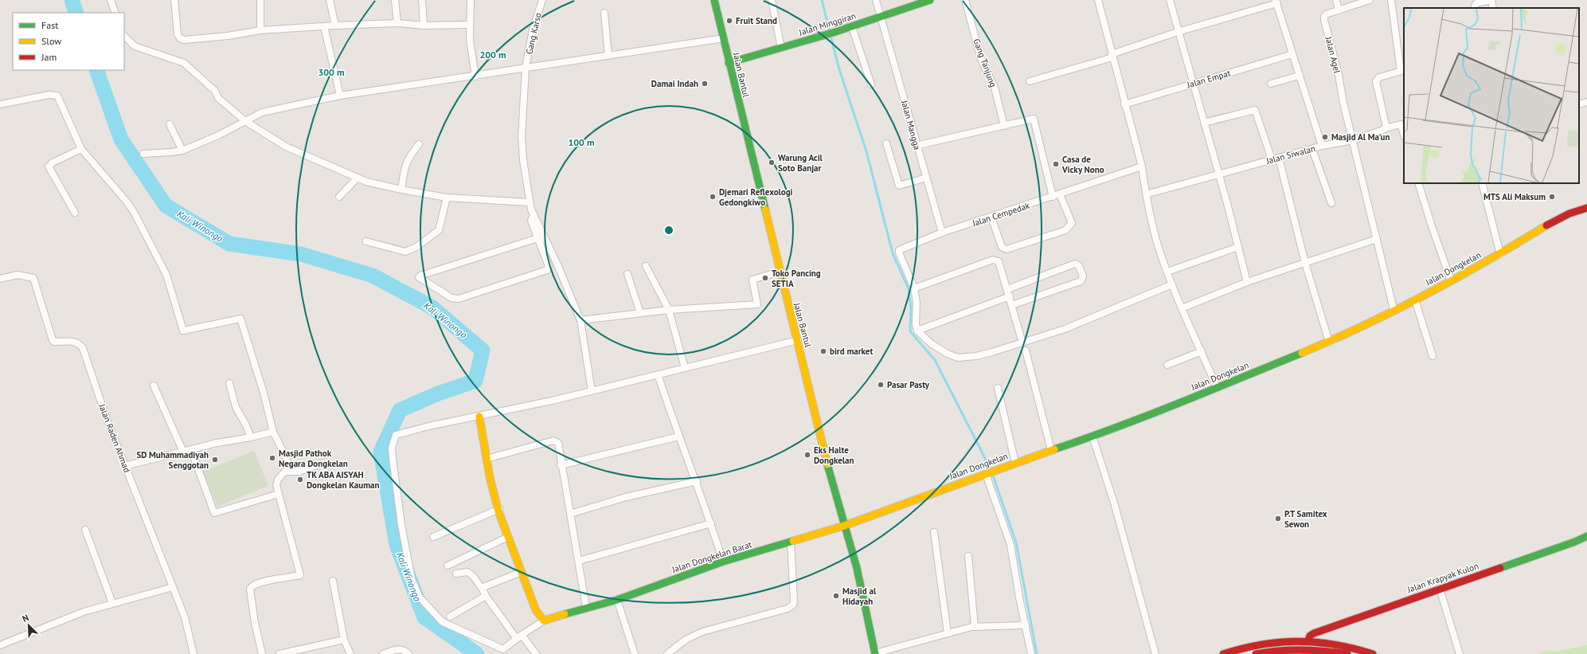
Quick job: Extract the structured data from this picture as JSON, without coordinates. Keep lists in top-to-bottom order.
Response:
{
  "streets": {
    "main road": [
      "Jalan Minggiran",
      "Jalan Bantul",
      "Jalan Dongkelan",
      "Jalan Dongkelan Barat",
      "Jalan Krapyak Kulon"
    ],
    "street": [
      "Gang Karso",
      "Jalan Agel",
      "Gang Tanjung",
      "Jalan Empat",
      "Jalan Mangga",
      "Jalan Siwalan",
      "Jalan Cempedak",
      "Jalan Raden Ahmad"
    ]
  },
  "crossings": [
    ["Jalan Minggiran", "Jalan Bantul"],
    ["Jalan Minggiran", "Jalan Mangga"],
    ["Jalan Agel", "Jalan Siwalan"],
    ["Jalan Bantul", "Jalan Dongkelan"],
    ["Jalan Bantul", "Jalan Dongkelan Barat"],
    ["Jalan Mangga", "Jalan Cempedak"],
    ["Jalan Dongkelan", "Jalan Dongkelan Barat"]
  ],
  "water": ["Kali Winongo"],
  "places": [
    "Fruit Stand",
    "Damai Indah",
    "Masjid Al Ma'un",
    "Warung Acil Soto Banjar",
    "Casa de Vicky Nono",
    "Djemari Reflexologi Gedongkiwo",
    "MTS Ali Maksum",
    "Toko Pancing SETIA",
    "bird market",
    "Pasar Pasty",
    "Eks Halte Dongkelan",
    "Masjid Pathok Negara Dongkelan",
    "SD Muhammadiyah Senggotan",
    "TK ABA AISYAH Dongkelan Kauman",
    "P.T Samitex Sewon",
    "Masjid al Hidayah"
  ],
  "legend": ["Fast", "Slow", "Jam"],
  "north": "top left",
  "rings": ["200 m", "300 m", "100 m"]
}
